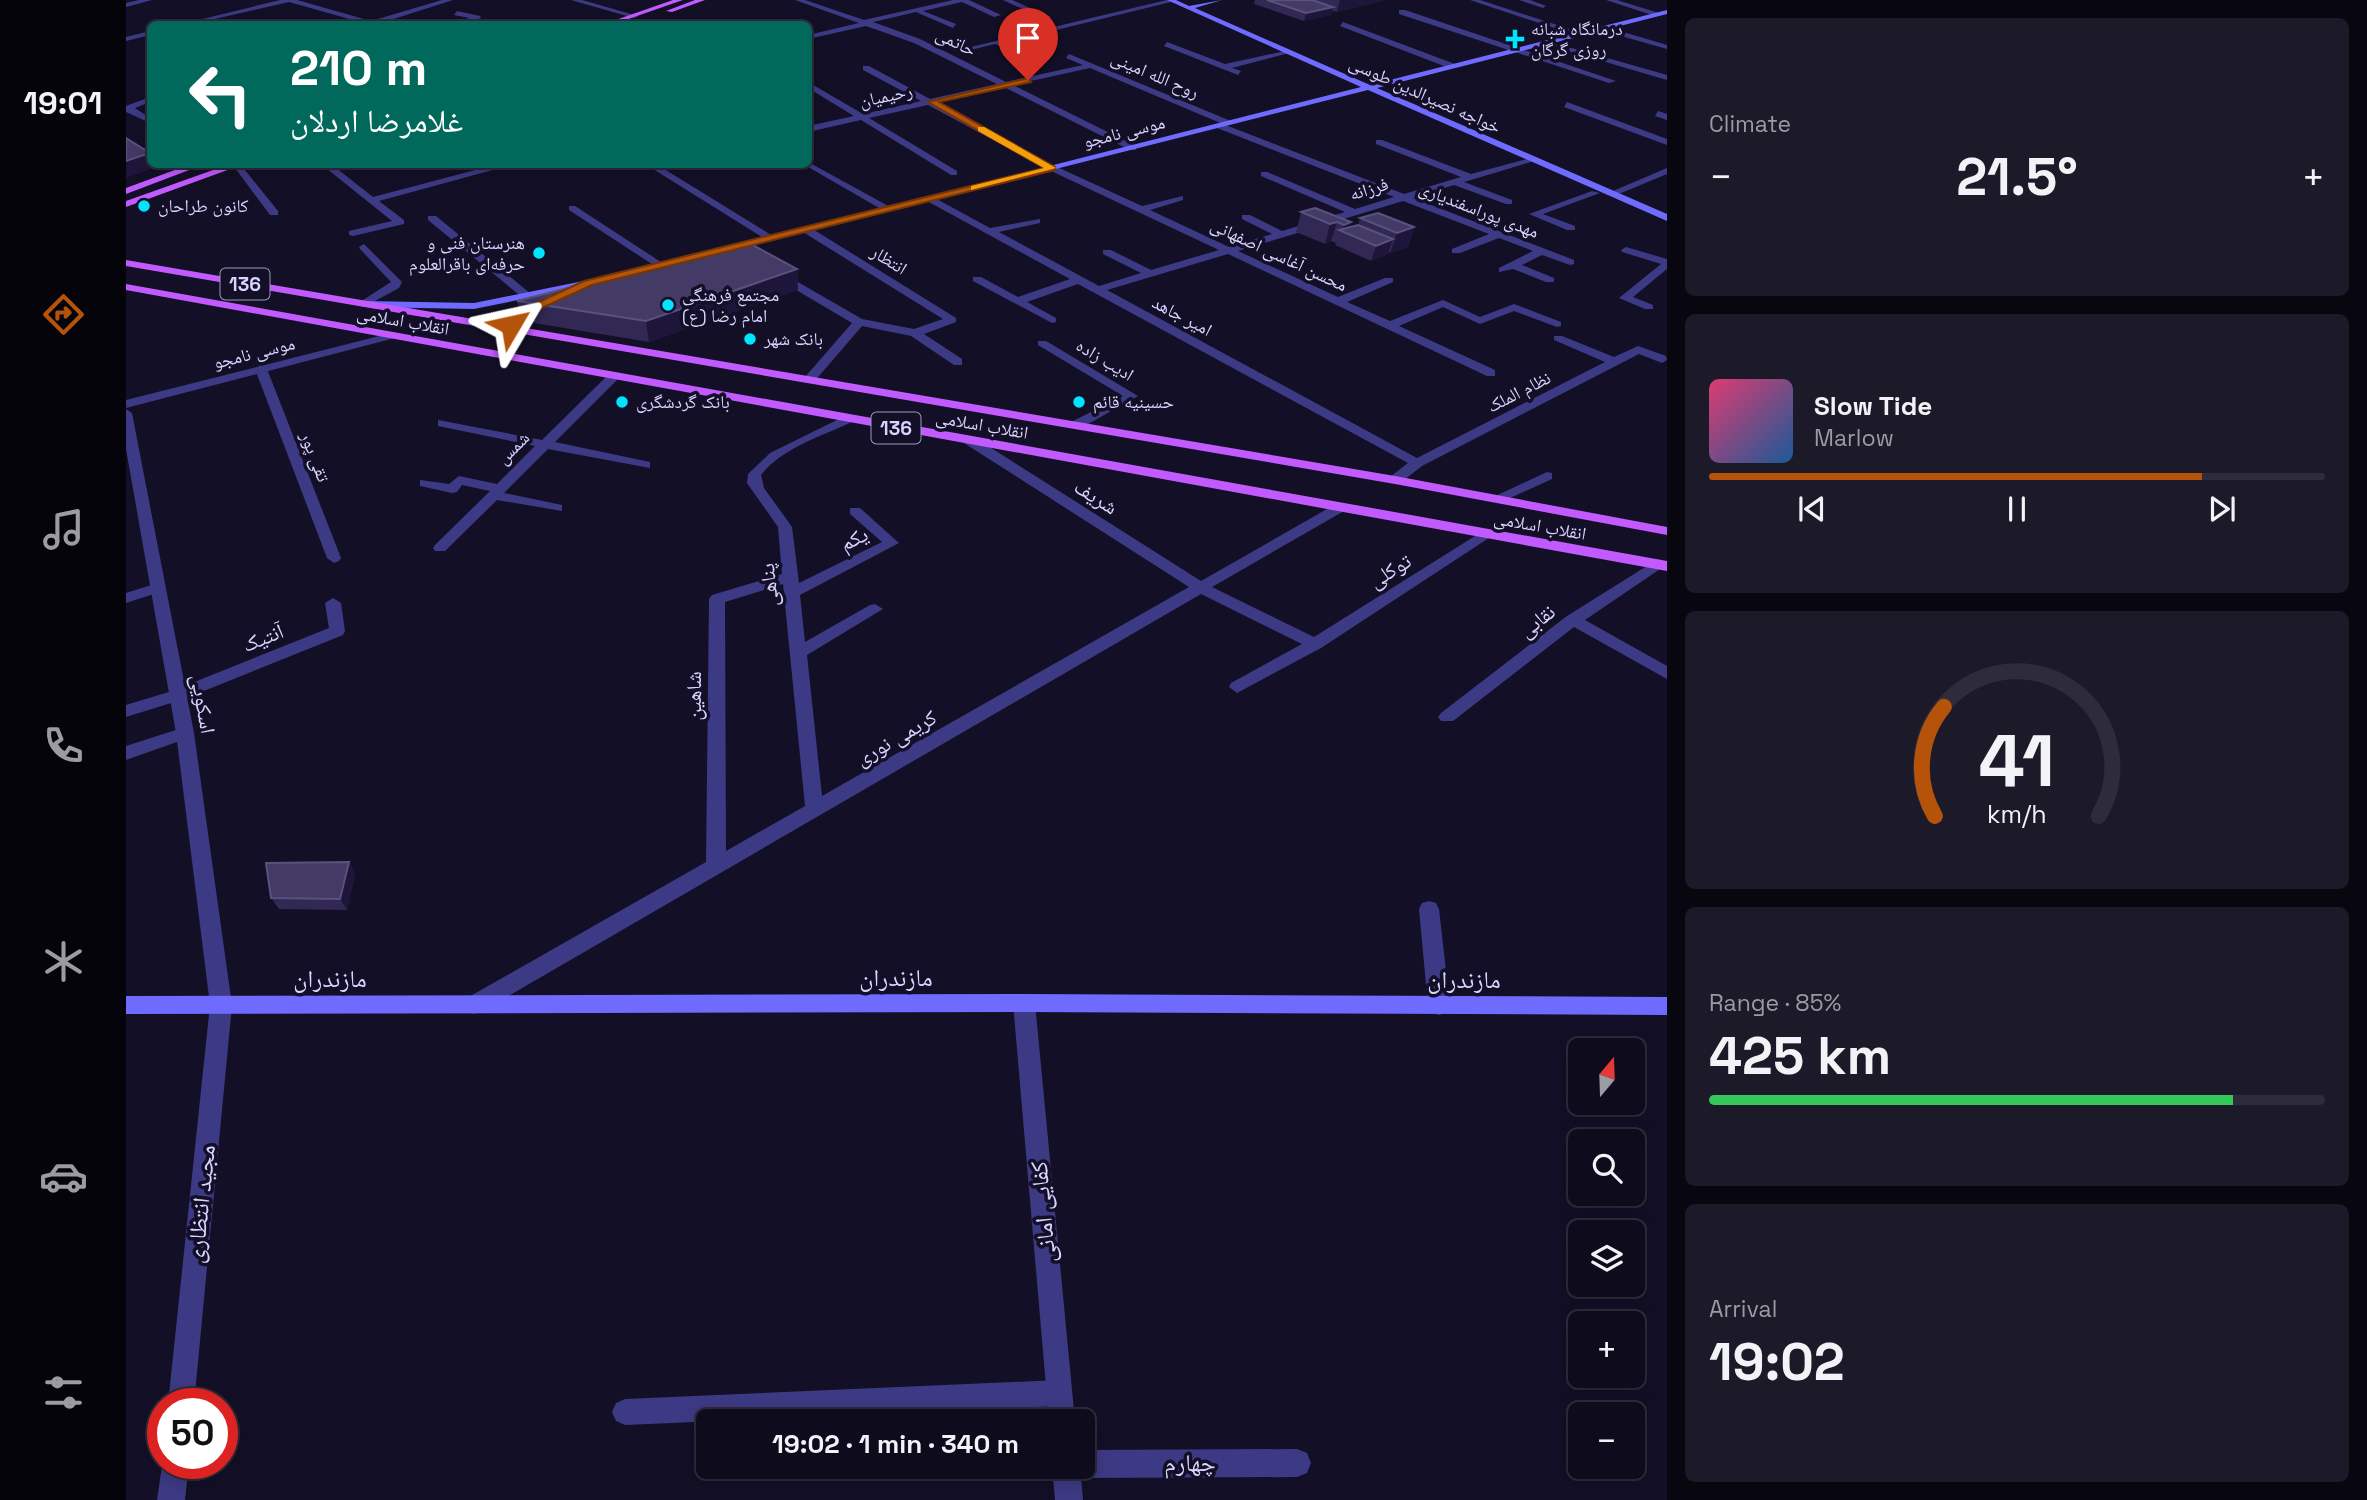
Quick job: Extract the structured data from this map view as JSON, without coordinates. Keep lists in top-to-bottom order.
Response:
{
  "streets": {
    "main road": [
      "خواجه نصیرالدین طوسی",
      "موسی نامجو",
      "136",
      "انقلاب اسلامی",
      "مازندران"
    ],
    "street": [
      "حاتمی",
      "روح الله امینی",
      "رحیمیان",
      "فرزانه",
      "مهدی پوراسفندیاری",
      "محسن آغاسی اصفهانی",
      "انتظار",
      "امیر جاهد",
      "ادیب زاده",
      "نظام الملک",
      "شمس",
      "تقی پور",
      "شریف",
      "یکم",
      "توکلی",
      "پناهی",
      "نقابی",
      "آنتیک",
      "شاهین",
      "اسکویی",
      "کریمی نوری",
      "مجید انتظاری",
      "کفایی امانی",
      "چهارم"
    ]
  },
  "crossings": [
    ["حاتمی", "رحیمیان"],
    ["حاتمی", "موسی نامجو"],
    ["روح الله امینی", "رحیمیان"],
    ["روح الله امینی", "موسی نامجو"],
    ["روح الله امینی", "مهدی پوراسفندیاری"],
    ["خواجه نصیرالدین طوسی", "موسی نامجو"],
    ["خواجه نصیرالدین طوسی", "فرزانه"],
    ["رحیمیان", "محسن آغاسی اصفهانی"],
    ["موسی نامجو", "مهدی پوراسفندیاری"],
    ["موسی نامجو", "محسن آغاسی اصفهانی"],
    ["موسی نامجو", "انتظار"],
    ["موسی نامجو", "امیر جاهد"],
    ["موسی نامجو", "انقلاب اسلامی"],
    ["موسی نامجو", "تقی پور"],
    ["فرزانه", "مهدی پوراسفندیاری"],
    ["فرزانه", "محسن آغاسی اصفهانی"],
    ["فرزانه", "امیر جاهد"],
    ["امیر جاهد", "نظام الملک"],
    ["انقلاب اسلامی", "ادیب زاده"],
    ["انقلاب اسلامی", "نظام الملک"],
    ["انقلاب اسلامی", "شمس"],
    ["انقلاب اسلامی", "شریف"],
    ["انقلاب اسلامی", "توکلی"],
    ["انقلاب اسلامی", "پناهی"],
    ["انقلاب اسلامی", "نقابی"],
    ["انقلاب اسلامی", "کریمی نوری"],
    ["شریف", "کریمی نوری"],
    ["یکم", "پناهی"],
    ["یکم", "شاهین"],
    ["پناهی", "شاهین"],
    ["پناهی", "کریمی نوری"],
    ["آنتیک", "اسکویی"],
    ["شاهین", "کریمی نوری"],
    ["اسکویی", "مازندران"],
    ["اسکویی", "مجید انتظاری"],
    ["کریمی نوری", "مازندران"],
    ["مازندران", "مجید انتظاری"],
    ["مازندران", "کفایی امانی"]
  ],
  "places": {
    "health": ["درمانگاه شبانه روزی گرگان"],
    "other": [
      "کانون طراحان",
      "هنرستان فنی و حرفه‌ای باقرالعلوم",
      "مجتمع فرهنگی امام رضا (ع)",
      "بانک شهر",
      "بانک گردشگری",
      "حسینیه قائم"
    ]
  },
  "north": "top",
  "page": {
    "tabs": "19:01",
    "tile": [
      "Climate",
      ["Range · 85%", "425 km"],
      ["Arrival", "19:02"]
    ],
    "turn": ["210 m", "غلامرضا اردلان"],
    "heat": ["−", "21.5°", "+"],
    "song": ["Slow Tide", "Marlow"],
    "map_buttons": ["+", "−"],
    "limit": "50",
    "trip": "19:02 · 1 min · 340 m",
    "gauge": ["41", "km/h"]
  }
}
